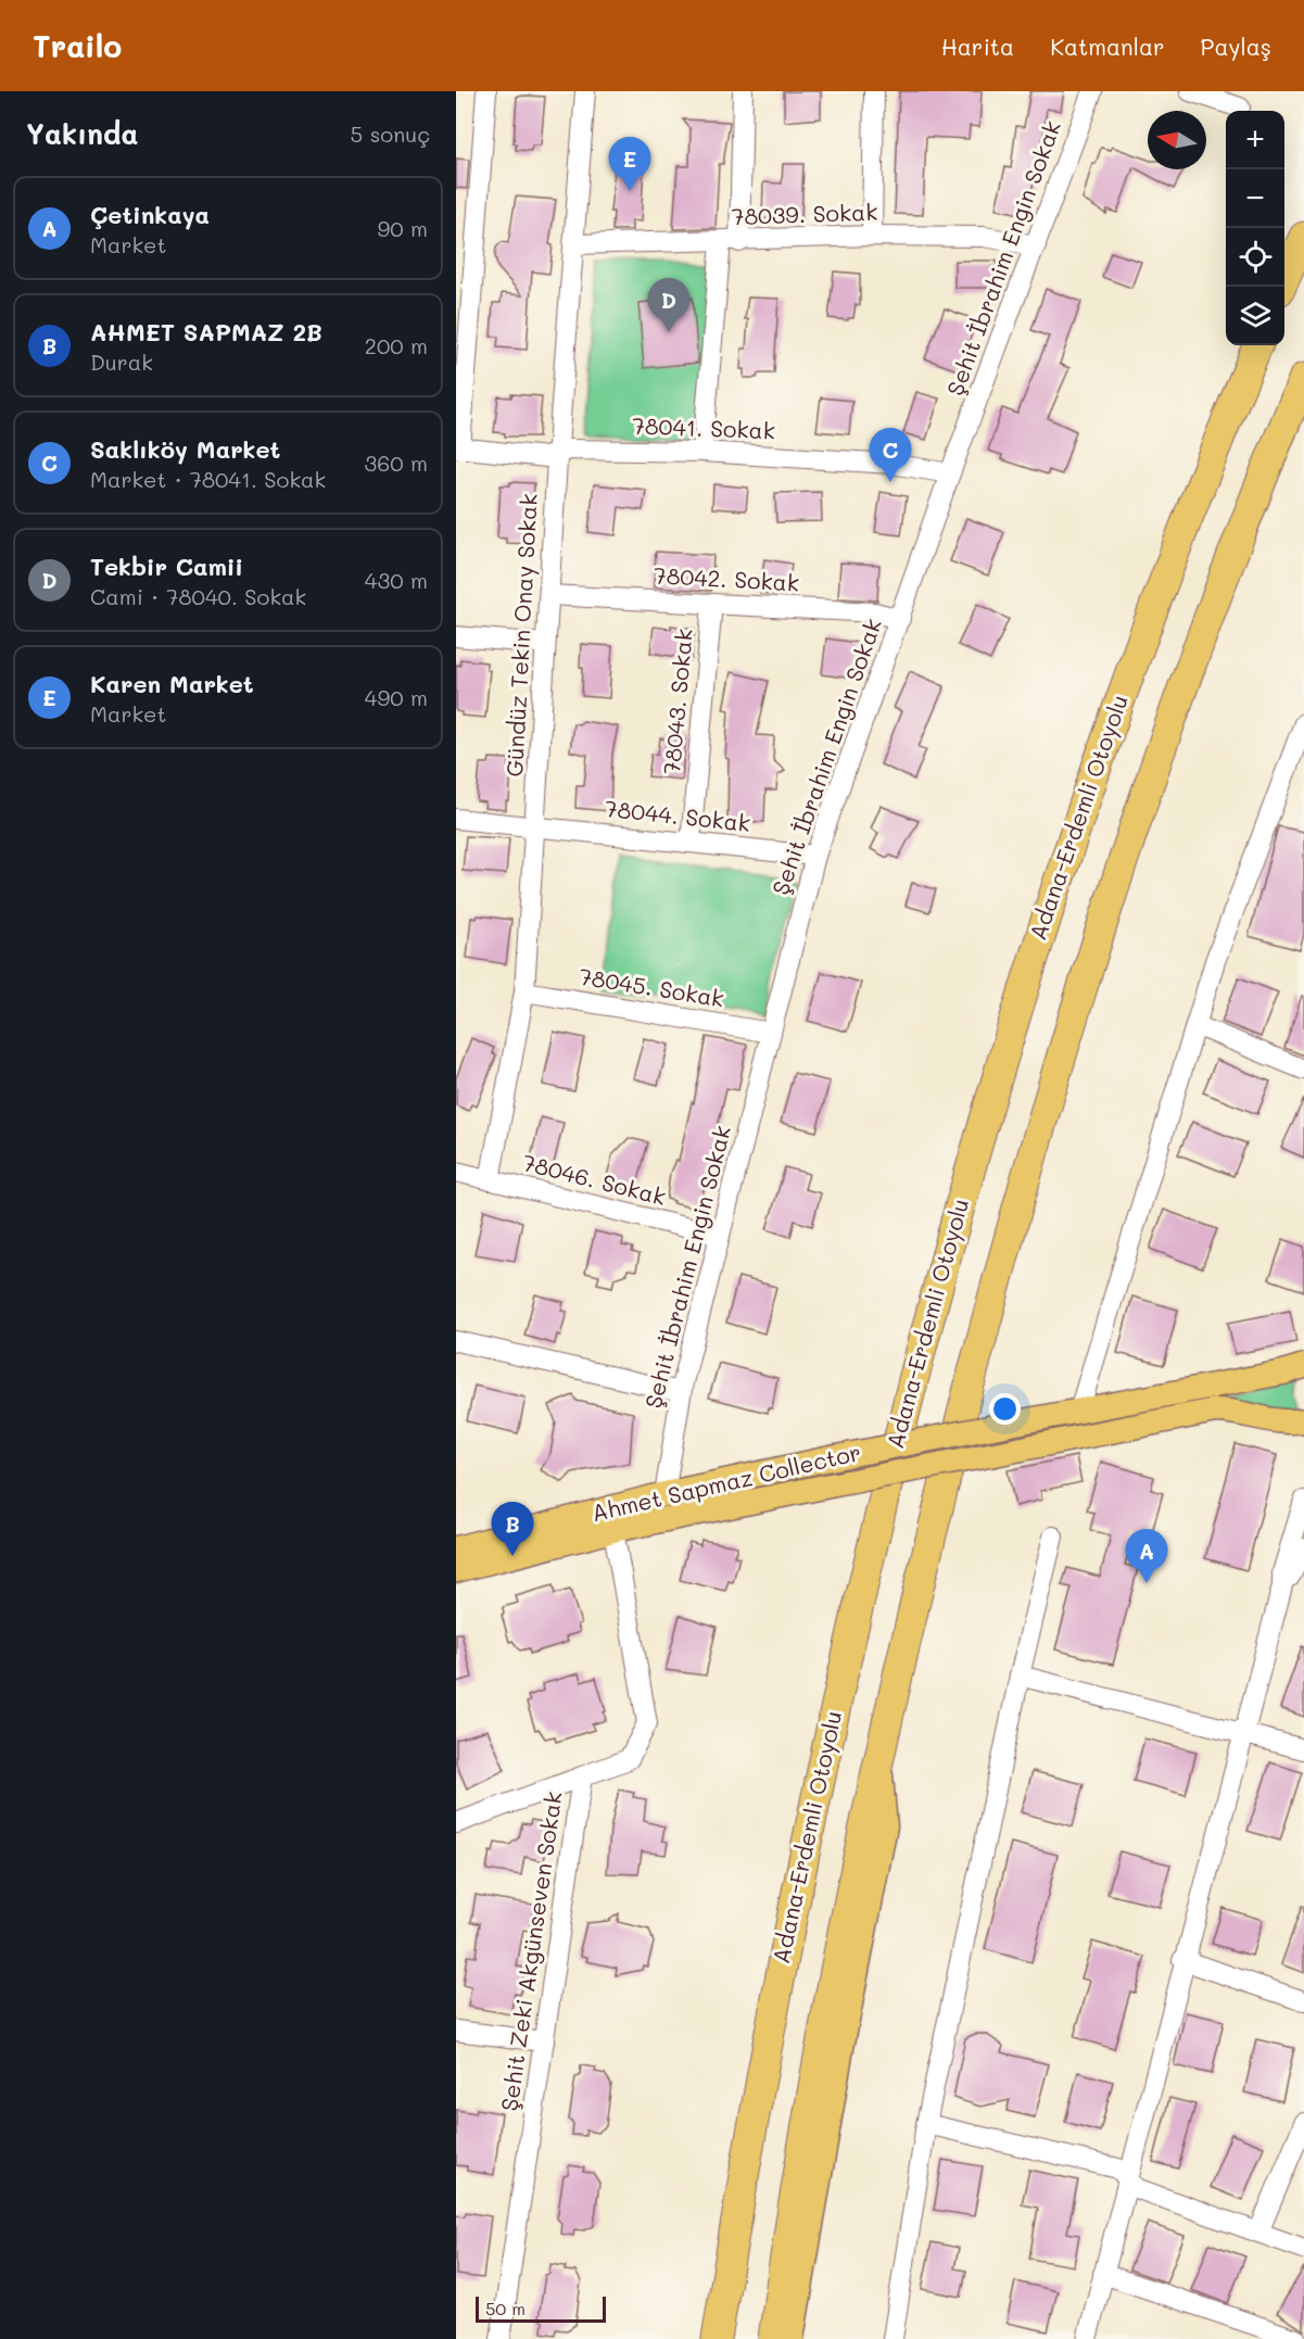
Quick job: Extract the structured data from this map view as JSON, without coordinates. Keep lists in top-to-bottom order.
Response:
{
  "streets": {
    "highway": ["Adana-Erdemli Otoyolu"],
    "main road": ["Ahmet Sapmaz Collector"],
    "street": [
      "78039. Sokak",
      "Şehit İbrahim Engin Sokak",
      "78041. Sokak",
      "78042. Sokak",
      "Gündüz Tekin Onay Sokak",
      "78043. Sokak",
      "78044. Sokak",
      "78045. Sokak",
      "78046. Sokak",
      "Şehit Zeki Akgünseven Sokak"
    ]
  },
  "crossings": [
    ["78039. Sokak", "Şehit İbrahim Engin Sokak"],
    ["78039. Sokak", "Gündüz Tekin Onay Sokak"],
    ["Şehit İbrahim Engin Sokak", "78041. Sokak"],
    ["Şehit İbrahim Engin Sokak", "78042. Sokak"],
    ["Şehit İbrahim Engin Sokak", "78044. Sokak"],
    ["Şehit İbrahim Engin Sokak", "78045. Sokak"],
    ["Şehit İbrahim Engin Sokak", "78046. Sokak"],
    ["Şehit İbrahim Engin Sokak", "Ahmet Sapmaz Collector"],
    ["78041. Sokak", "Gündüz Tekin Onay Sokak"],
    ["78042. Sokak", "Gündüz Tekin Onay Sokak"],
    ["78042. Sokak", "78043. Sokak"],
    ["Gündüz Tekin Onay Sokak", "78044. Sokak"],
    ["Gündüz Tekin Onay Sokak", "78045. Sokak"],
    ["Gündüz Tekin Onay Sokak", "78046. Sokak"],
    ["78043. Sokak", "78044. Sokak"],
    ["Ahmet Sapmaz Collector", "Şehit Zeki Akgünseven Sokak"]
  ],
  "scale_bar": "50 m",
  "north": "left",
  "page": {
    "header": "Trailo",
    "nav": ["Harita", "Katmanlar", "Paylaş"],
    "heading": ["Yakında", "5 sonuç"],
    "map_buttons": ["+", "−"],
    "pins": [
      "E",
      "D",
      "C",
      "B",
      "A"
    ],
    "list": [
      {
        "mark": "A",
        "name": "Çetinkaya",
        "note": "Market",
        "value": "90 m"
      },
      {
        "mark": "B",
        "name": "AHMET SAPMAZ 2B",
        "note": "Durak",
        "value": "200 m"
      },
      {
        "mark": "C",
        "name": "Saklıköy Market",
        "note": "Market · 78041. Sokak",
        "value": "360 m"
      },
      {
        "mark": "D",
        "name": "Tekbir Camii",
        "note": "Cami · 78040. Sokak",
        "value": "430 m"
      },
      {
        "mark": "E",
        "name": "Karen Market",
        "note": "Market",
        "value": "490 m"
      }
    ],
    "scale": "50 m"
  }
}
